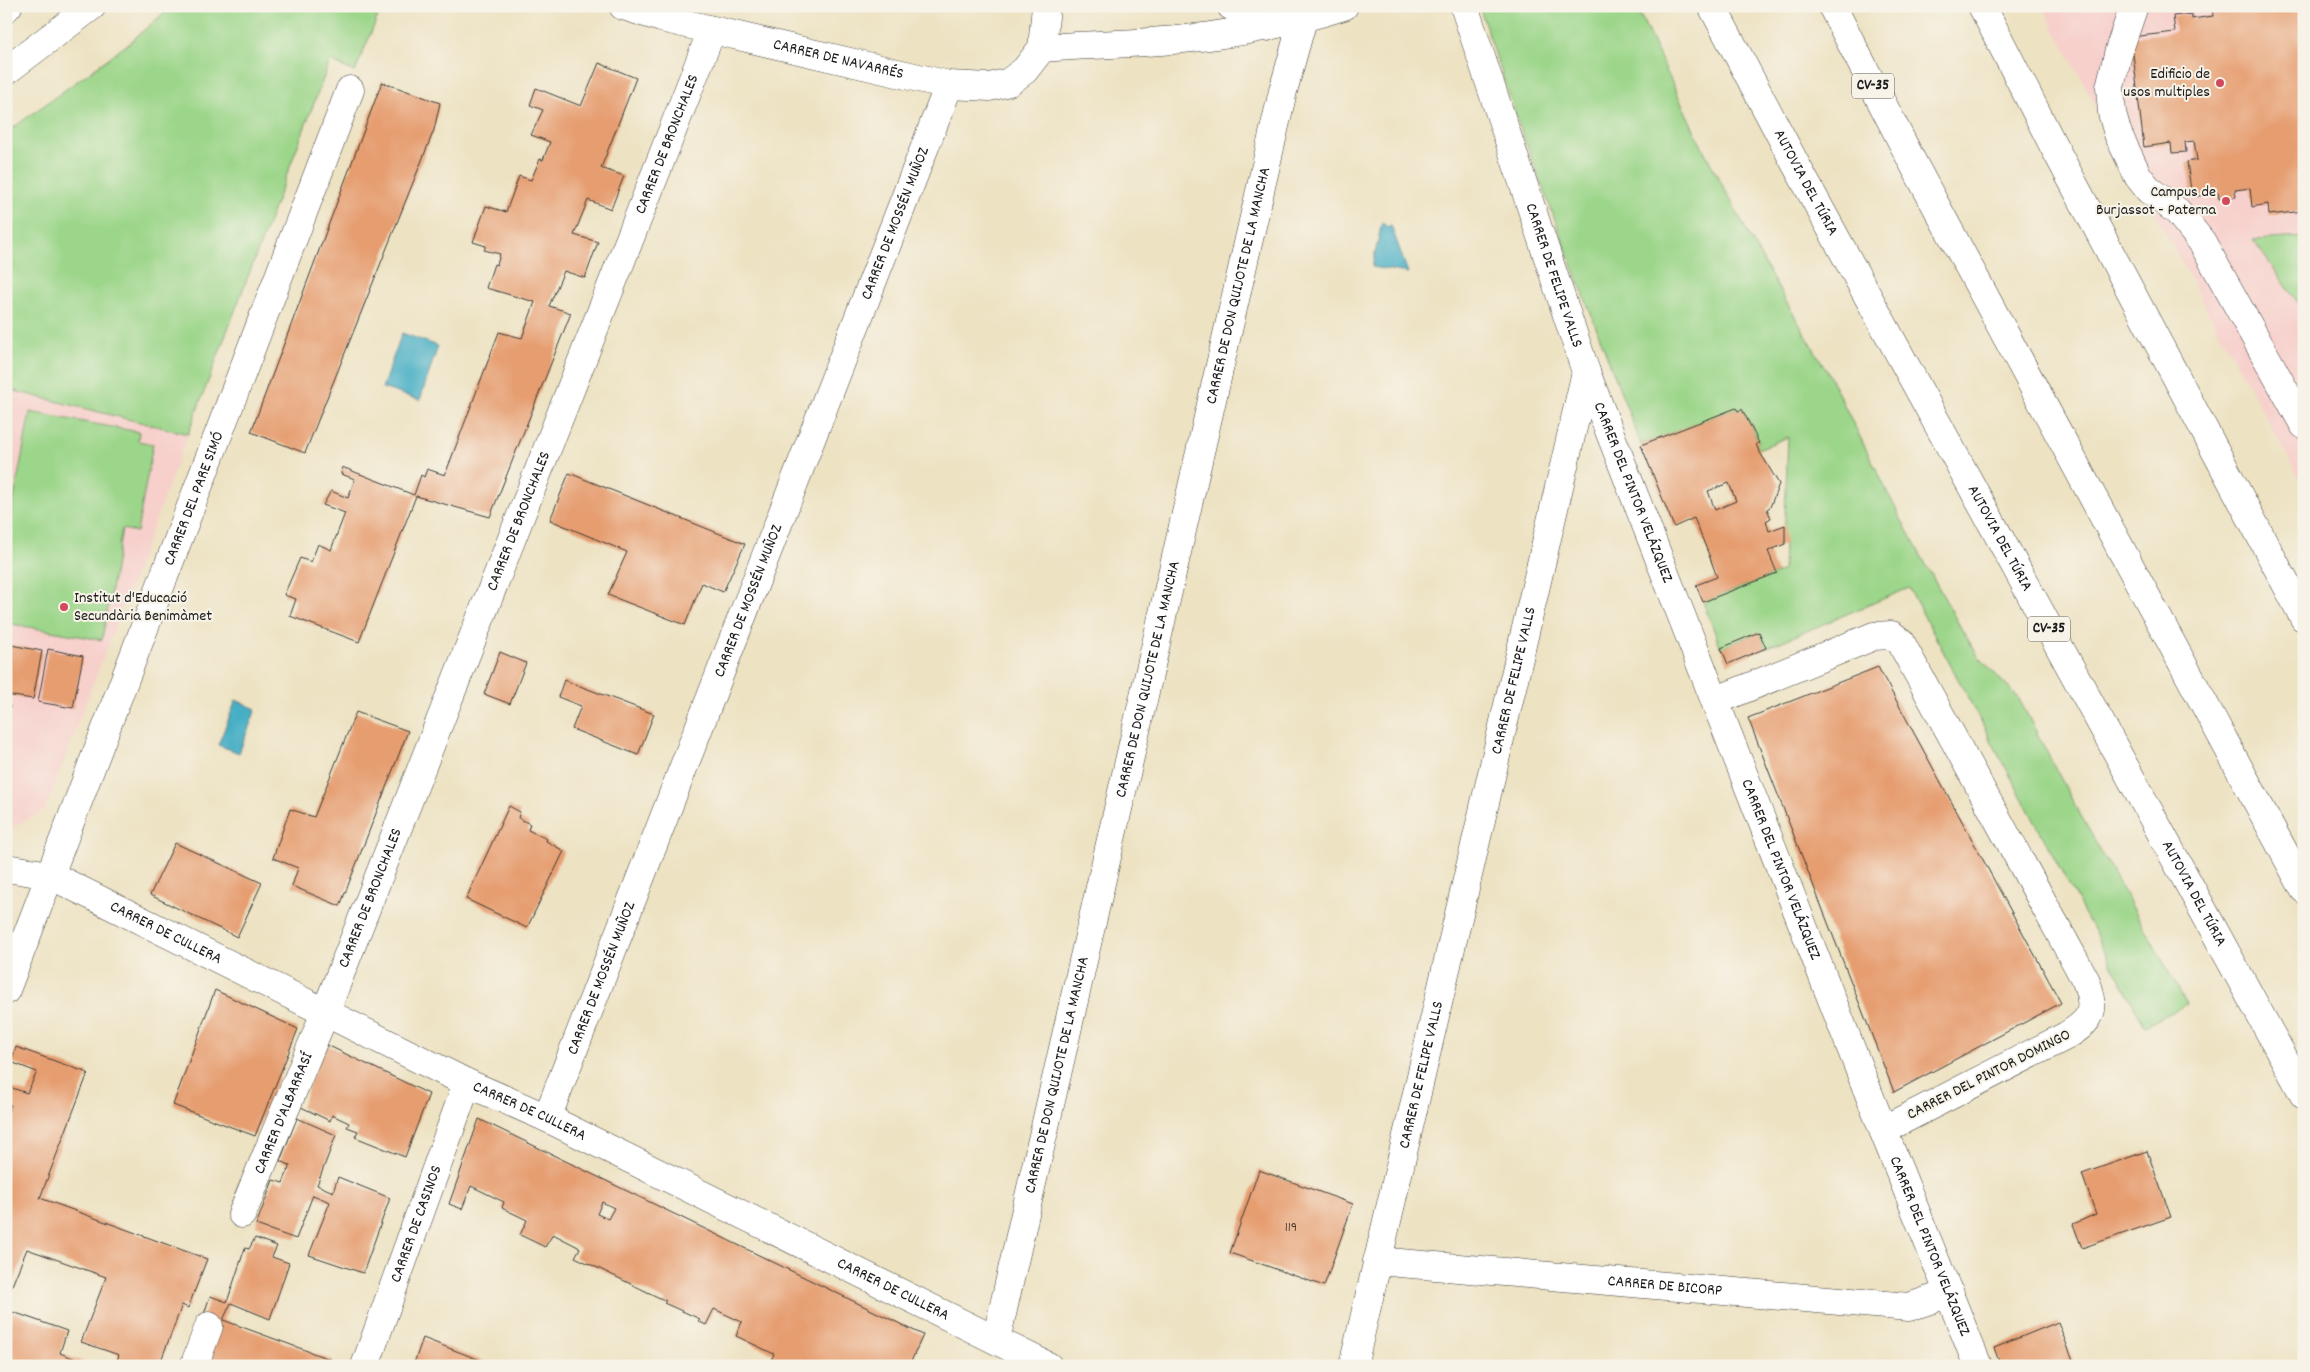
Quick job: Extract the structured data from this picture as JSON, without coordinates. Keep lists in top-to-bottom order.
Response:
{
  "streets": {
    "main road": [
      "CARRER DE NAVARRÉS",
      "CV-35",
      "CARRER DE BRONCHALES",
      "AUTOVIA DEL TÚRIA",
      "CARRER DE MOSSÉN MUÑOZ",
      "CARRER DE FELIPE VALLS",
      "CARRER DE DON QUIJOTE DE LA MANCHA",
      "CARRER DEL PINTOR VELÁZQUEZ",
      "CARRER DEL PARE SIMÓ",
      "CARRER DE CULLERA",
      "CARRER DEL PINTOR DOMINGO",
      "CARRER D'ALBARRASÍ",
      "CARRER DE CASINOS",
      "CARRER DE BICORP"
    ]
  },
  "crossings": [
    ["CARRER DE NAVARRÉS", "CARRER DE BRONCHALES"],
    ["CARRER DE NAVARRÉS", "CARRER DE MOSSÉN MUÑOZ"],
    ["CARRER DE BRONCHALES", "CARRER DE CULLERA"],
    ["CARRER DE BRONCHALES", "CARRER D'ALBARRASÍ"],
    ["CARRER DE MOSSÉN MUÑOZ", "CARRER DE CULLERA"],
    ["CARRER DE FELIPE VALLS", "CARRER DEL PINTOR VELÁZQUEZ"],
    ["CARRER DE FELIPE VALLS", "CARRER DE BICORP"],
    ["CARRER DE DON QUIJOTE DE LA MANCHA", "CARRER DE CULLERA"],
    ["CARRER DEL PINTOR VELÁZQUEZ", "CARRER DEL PINTOR DOMINGO"],
    ["CARRER DEL PINTOR VELÁZQUEZ", "CARRER DE BICORP"],
    ["CARRER DEL PARE SIMÓ", "CARRER DE CULLERA"],
    ["CARRER DE CULLERA", "CARRER D'ALBARRASÍ"],
    ["CARRER DE CULLERA", "CARRER DE CASINOS"]
  ],
  "places": ["Edificio de usos multiples", "Campus de Burjassot - Paterna", "Institut d'Educació Secundària Benimàmet"],
  "house_numbers": ["119"]
}
